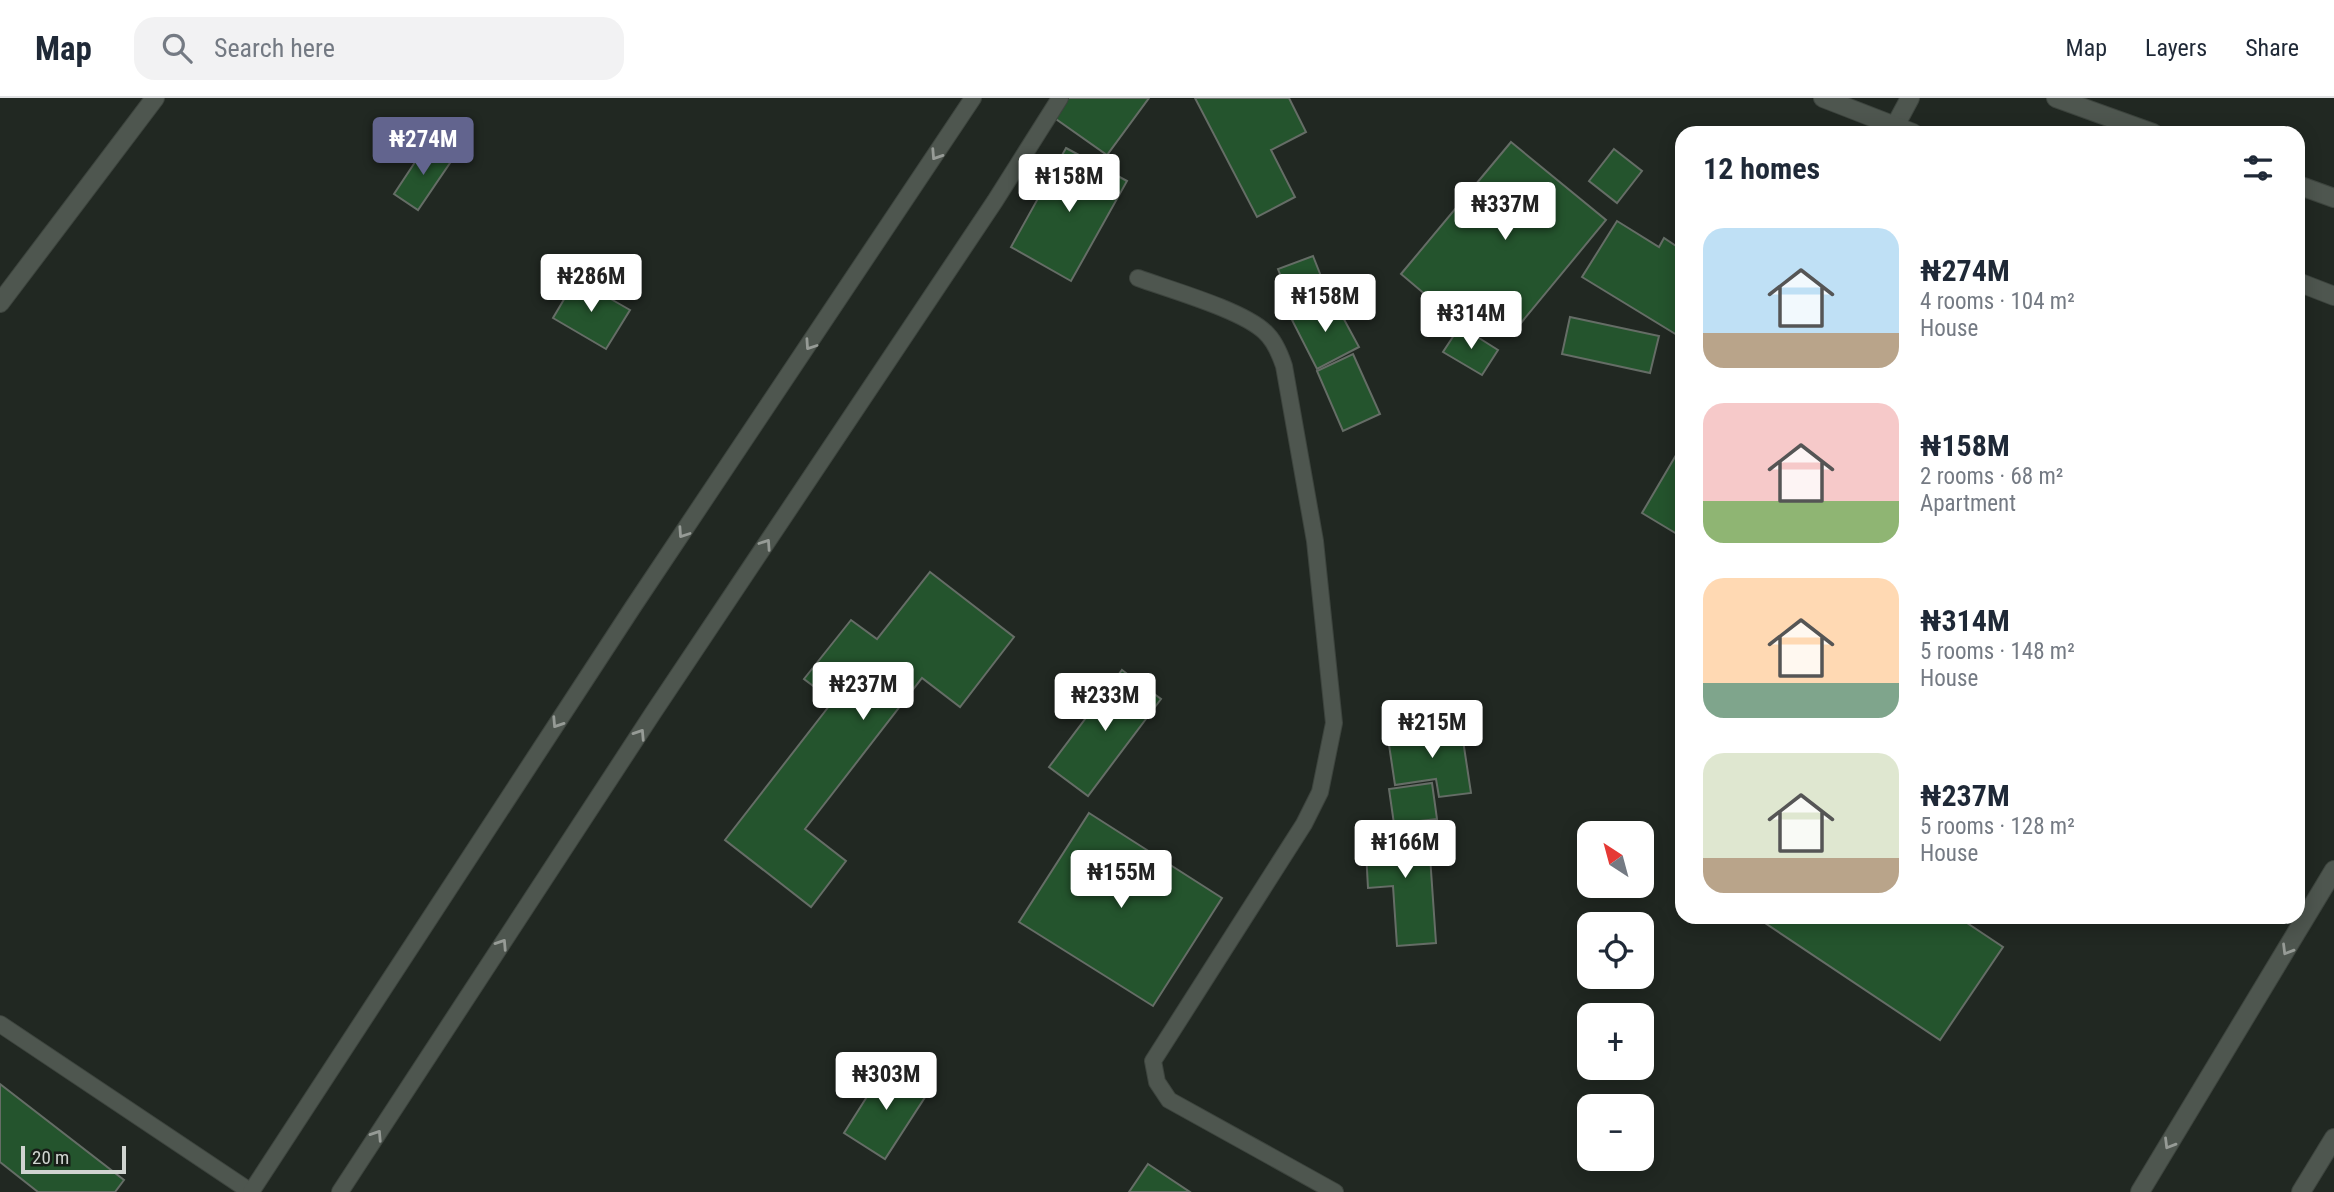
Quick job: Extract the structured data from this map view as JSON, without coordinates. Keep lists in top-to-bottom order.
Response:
{
  "scale_bar": "20 m",
  "north": "top left",
  "page": {
    "header": "Map",
    "search": "Search here",
    "nav": ["Map", "Layers", "Share"],
    "price": [
      "₦274M",
      "₦158M",
      "₦337M",
      "₦286M",
      "₦158M",
      "₦314M",
      "₦237M",
      "₦233M",
      "₦215M",
      "₦166M",
      "₦155M",
      "₦303M"
    ],
    "heading": "12 homes",
    "list": [
      {
        "name": "₦274M",
        "note": "4 rooms · 104 m² · House"
      },
      {
        "name": "₦158M",
        "note": "2 rooms · 68 m² · Apartment"
      },
      {
        "name": "₦314M",
        "note": "5 rooms · 148 m² · House"
      },
      {
        "name": "₦237M",
        "note": "5 rooms · 128 m² · House"
      }
    ],
    "map_buttons": ["+", "−"],
    "scale": "20 m"
  }
}
